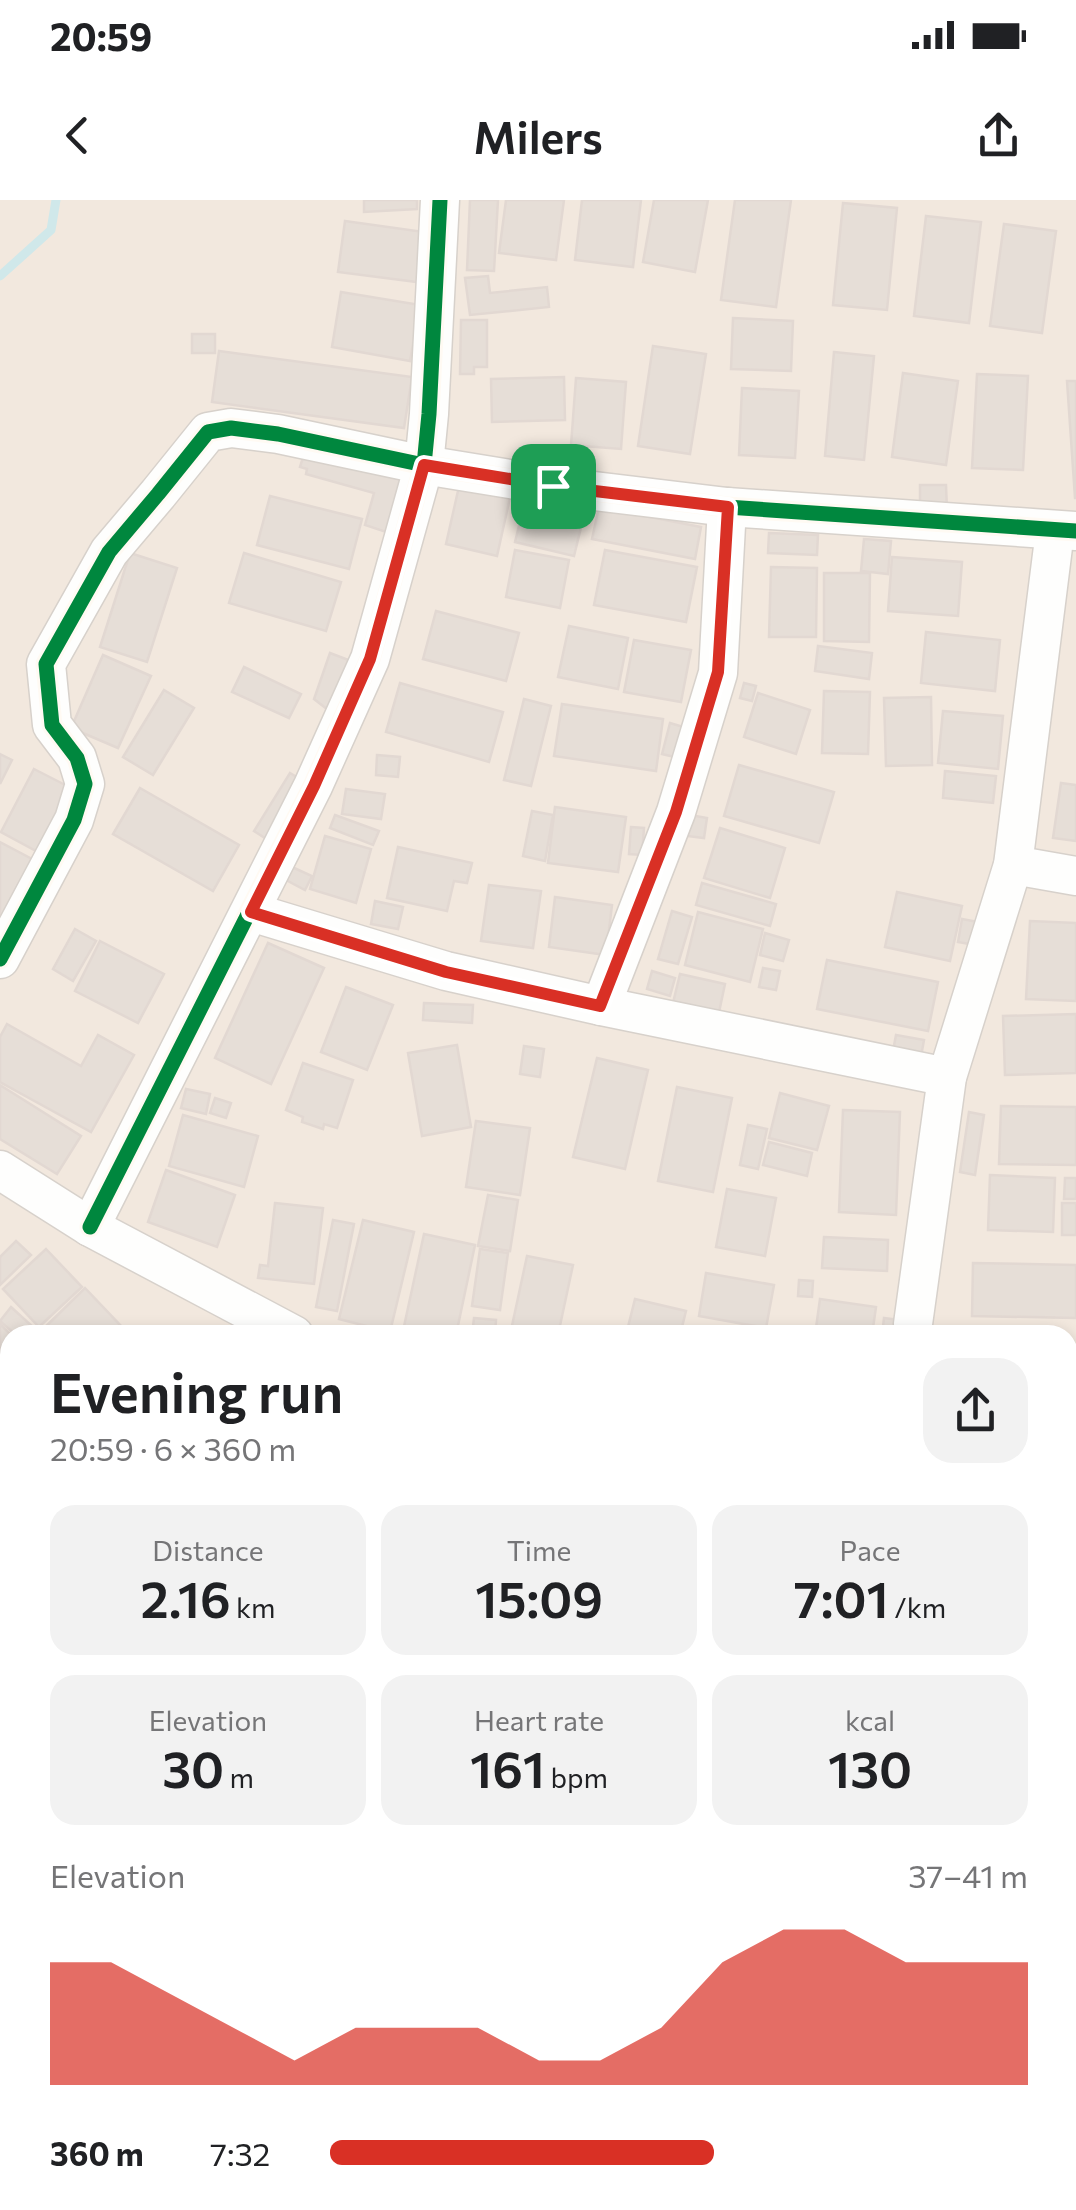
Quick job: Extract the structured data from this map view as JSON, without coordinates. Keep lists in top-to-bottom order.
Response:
{
  "page": {
    "status": "20:59",
    "header": "Milers",
    "heading": ["Evening run", "20:59 · 6 × 360 m"],
    "stats": [
      ["Distance", "2.16 km"],
      ["Time", "15:09"],
      ["Pace", "7:01 /km"],
      ["Elevation", "30 m"],
      ["Heart rate", "161 bpm"],
      ["kcal", "130"]
    ],
    "chart": ["Elevation", "37–41 m"],
    "list": [
      {
        "name": "360 m",
        "note": "7:32"
      }
    ]
  }
}
